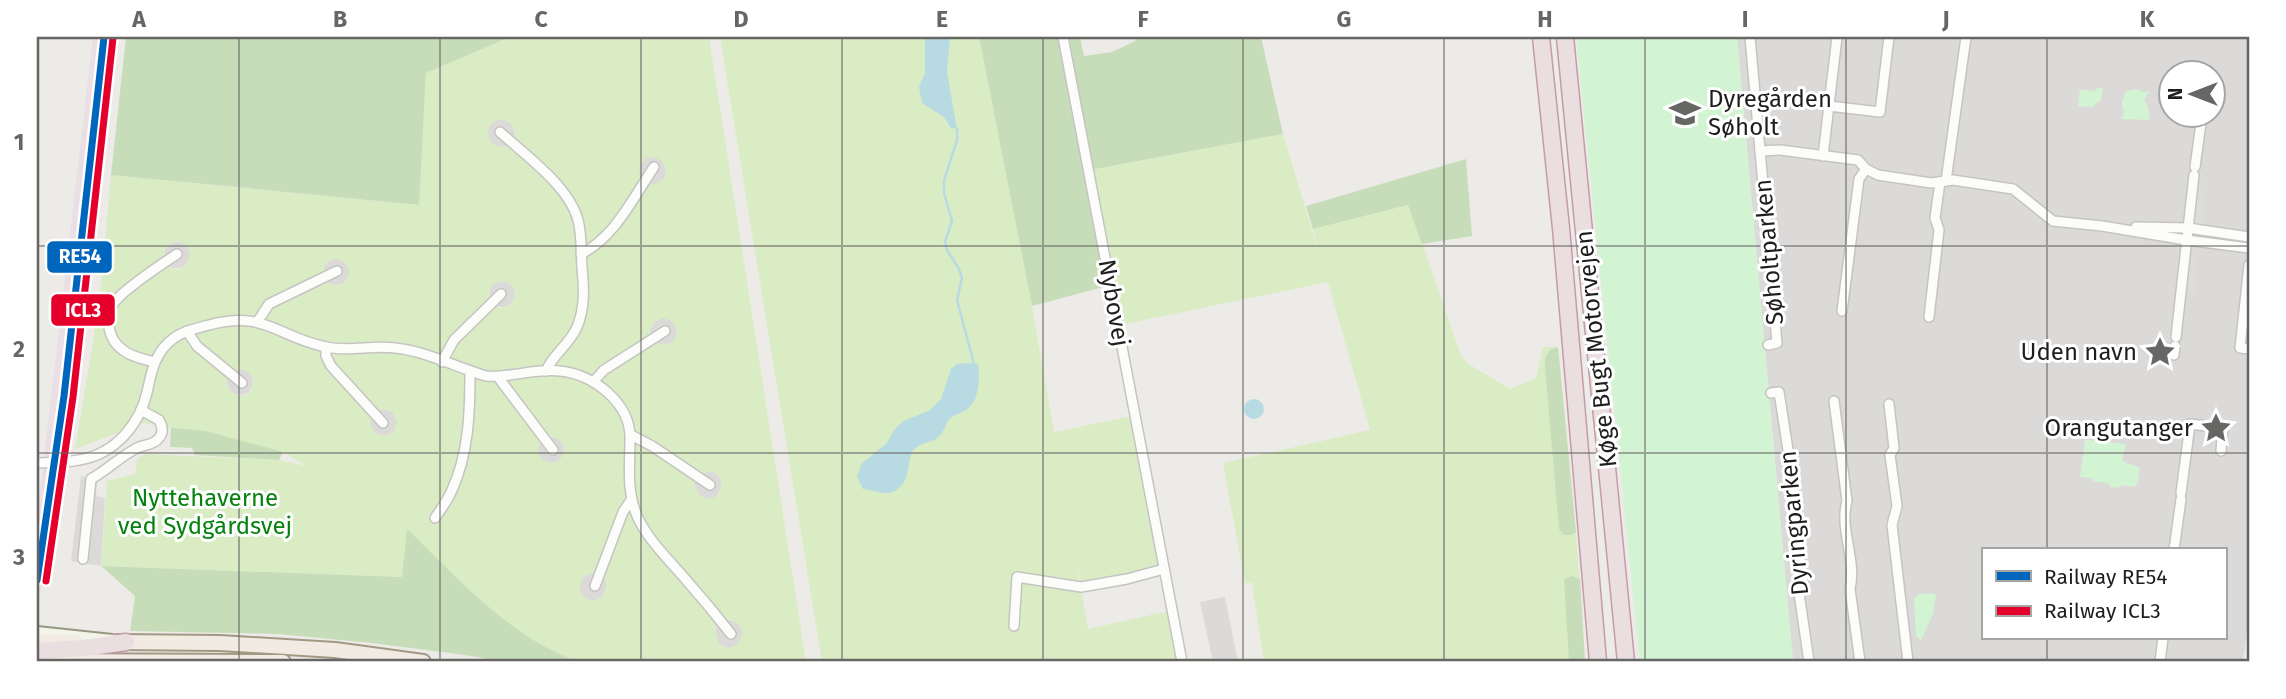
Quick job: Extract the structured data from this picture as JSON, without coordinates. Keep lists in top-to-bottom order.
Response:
{
  "streets": {
    "highway": ["Køge Bugt Motorvejen"],
    "street": ["Søholtparken", "Nybovej", "Dyringparken"]
  },
  "parks": ["Nyttehaverne ved Sydgårdsvej"],
  "places": {
    "school or university": ["Dyregården Søholt"],
    "place": ["Uden navn", "Orangutanger"]
  },
  "lines": ["rail line RE54", "rail line ICL3"],
  "legend": ["Railway RE54", "Railway ICL3"],
  "north": "left",
  "grid": {
    "columns": [
      "A",
      "B",
      "C",
      "D",
      "E",
      "F",
      "G",
      "H",
      "I",
      "J",
      "K"
    ],
    "rows": ["1", "2", "3"]
  }
}
